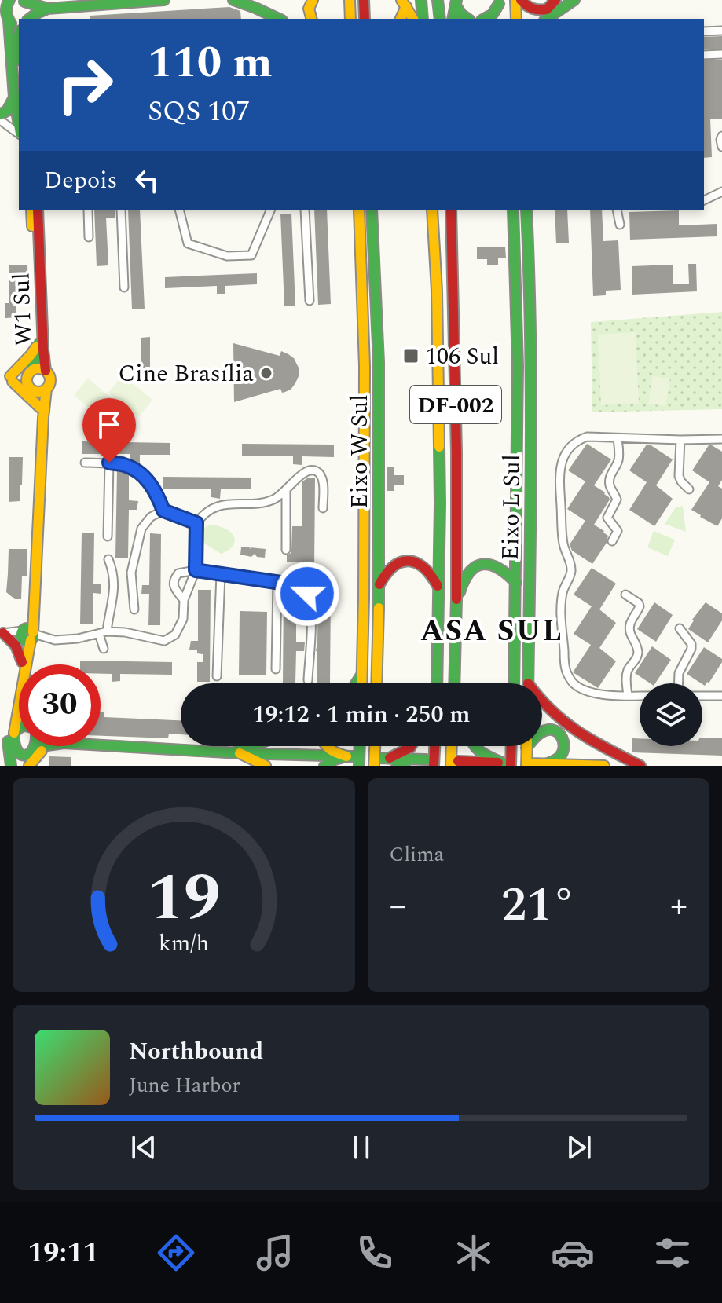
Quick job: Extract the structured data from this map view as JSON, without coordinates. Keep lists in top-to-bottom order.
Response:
{
  "streets": {
    "main road": [
      "W1 Sul",
      "DF-002",
      "Eixo W Sul",
      "Eixo L Sul"
    ]
  },
  "districts": ["ASA SUL"],
  "places": {
    "transit": ["106 Sul"],
    "other": ["Cine Brasília"]
  },
  "page": {
    "turn": ["110 m", "SQS 107"],
    "then": "Depois",
    "limit": "30",
    "trip": "19:12 · 1 min · 250 m",
    "tile": "Clima",
    "heat": ["−", "21°", "+"],
    "song": ["Northbound", "June Harbor"],
    "tabs": "19:11",
    "gauge": ["19", "km/h"]
  }
}
